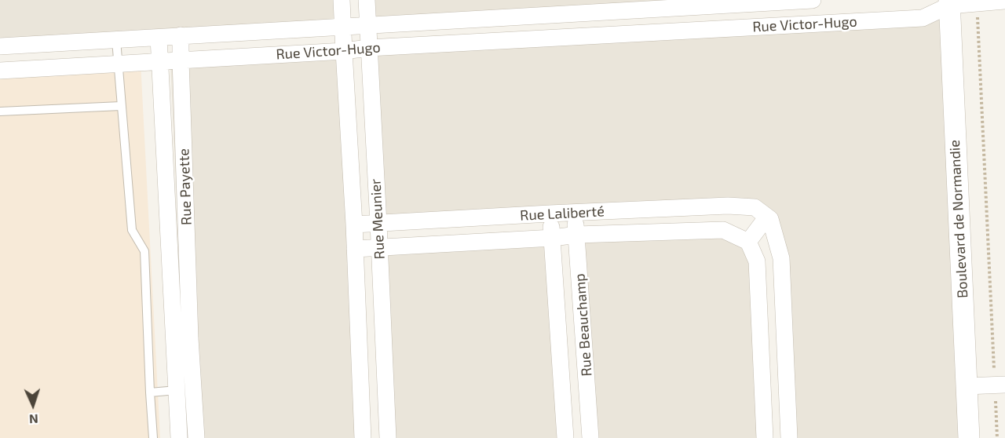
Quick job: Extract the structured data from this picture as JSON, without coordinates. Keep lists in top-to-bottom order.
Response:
{
  "streets": {
    "street": [
      "Rue Victor-Hugo",
      "Rue Payette",
      "Rue Laliberté",
      "Rue Meunier",
      "Boulevard de Normandie",
      "Rue Beauchamp"
    ]
  },
  "crossings": [
    ["Rue Victor-Hugo", "Rue Payette"],
    ["Rue Victor-Hugo", "Rue Meunier"],
    ["Rue Victor-Hugo", "Boulevard de Normandie"],
    ["Rue Laliberté", "Rue Meunier"],
    ["Rue Laliberté", "Rue Beauchamp"]
  ],
  "north": "bottom"
}
